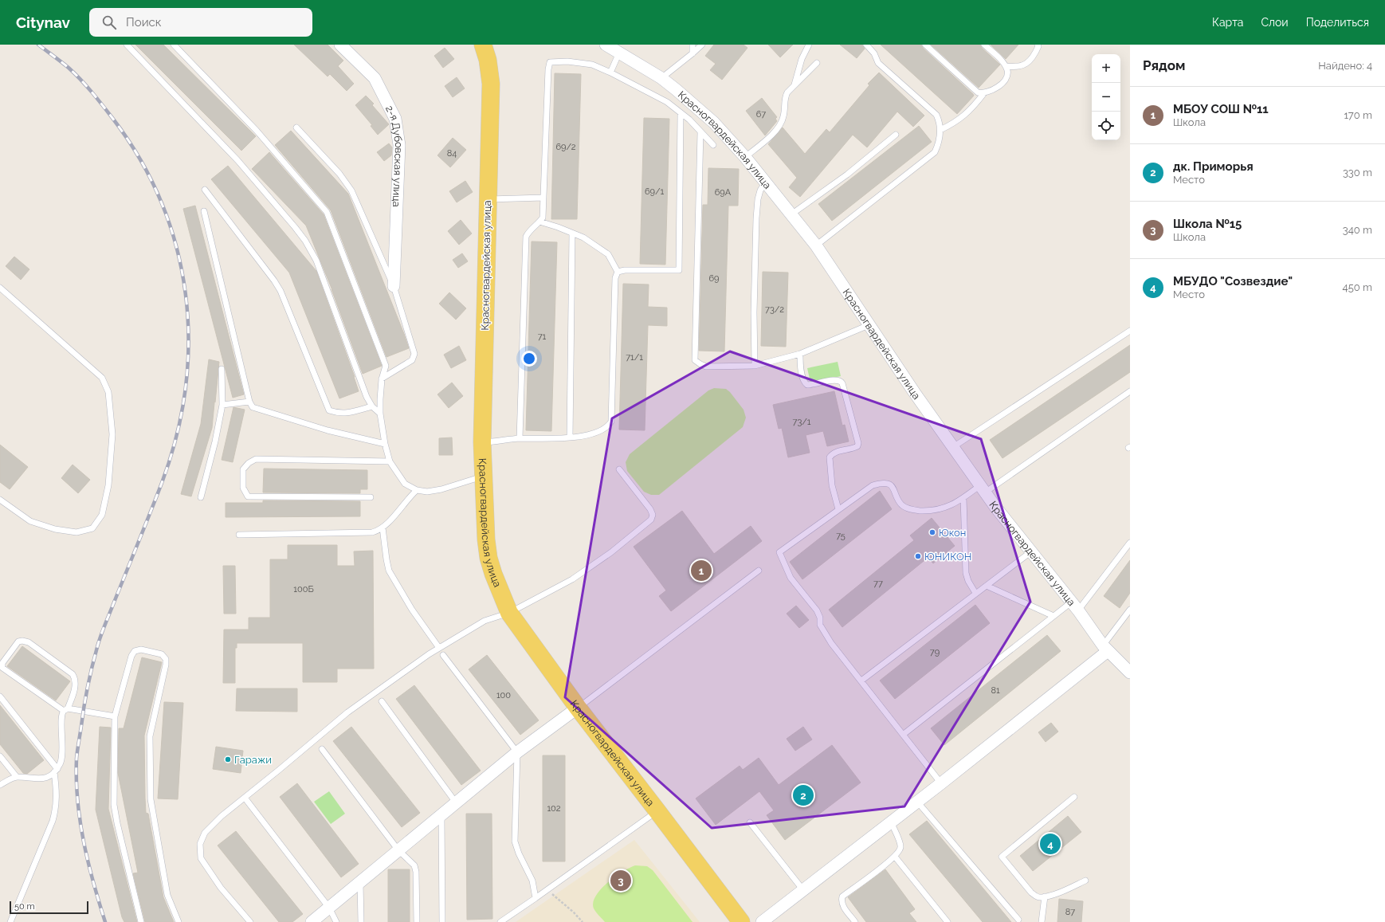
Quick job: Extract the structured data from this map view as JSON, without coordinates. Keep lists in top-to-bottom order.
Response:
{
  "streets": {
    "main road": ["Красногвардейская улица"],
    "street": ["2-я Дубовская улица"]
  },
  "places": ["Юкон", "ЮНИКОН", "Гаражи"],
  "house_numbers": [
    "67",
    "69/2",
    "84",
    "69/1",
    "69А",
    "69",
    "73/2",
    "71",
    "71/1",
    "73/1",
    "75",
    "77",
    "100Б",
    "79",
    "81",
    "100",
    "102",
    "87"
  ],
  "scale_bar": "50 m",
  "page": {
    "header": "Citynav",
    "search": "Поиск",
    "nav": ["Карта", "Слои", "Поделиться"],
    "heading": ["Рядом", "Найдено: 4"],
    "map_buttons": ["+", "−"],
    "list": [
      {
        "mark": "1",
        "name": "МБОУ СОШ №11",
        "note": "Школа",
        "value": "170 m"
      },
      {
        "mark": "2",
        "name": "дк. Приморья",
        "note": "Место",
        "value": "330 m"
      },
      {
        "mark": "3",
        "name": "Школа №15",
        "note": "Школа",
        "value": "340 m"
      },
      {
        "mark": "4",
        "name": "МБУДО \"Созвездие\"",
        "note": "Место",
        "value": "450 m"
      }
    ],
    "pins": [
      "1",
      "2",
      "4",
      "3"
    ],
    "scale": "50 m"
  }
}
